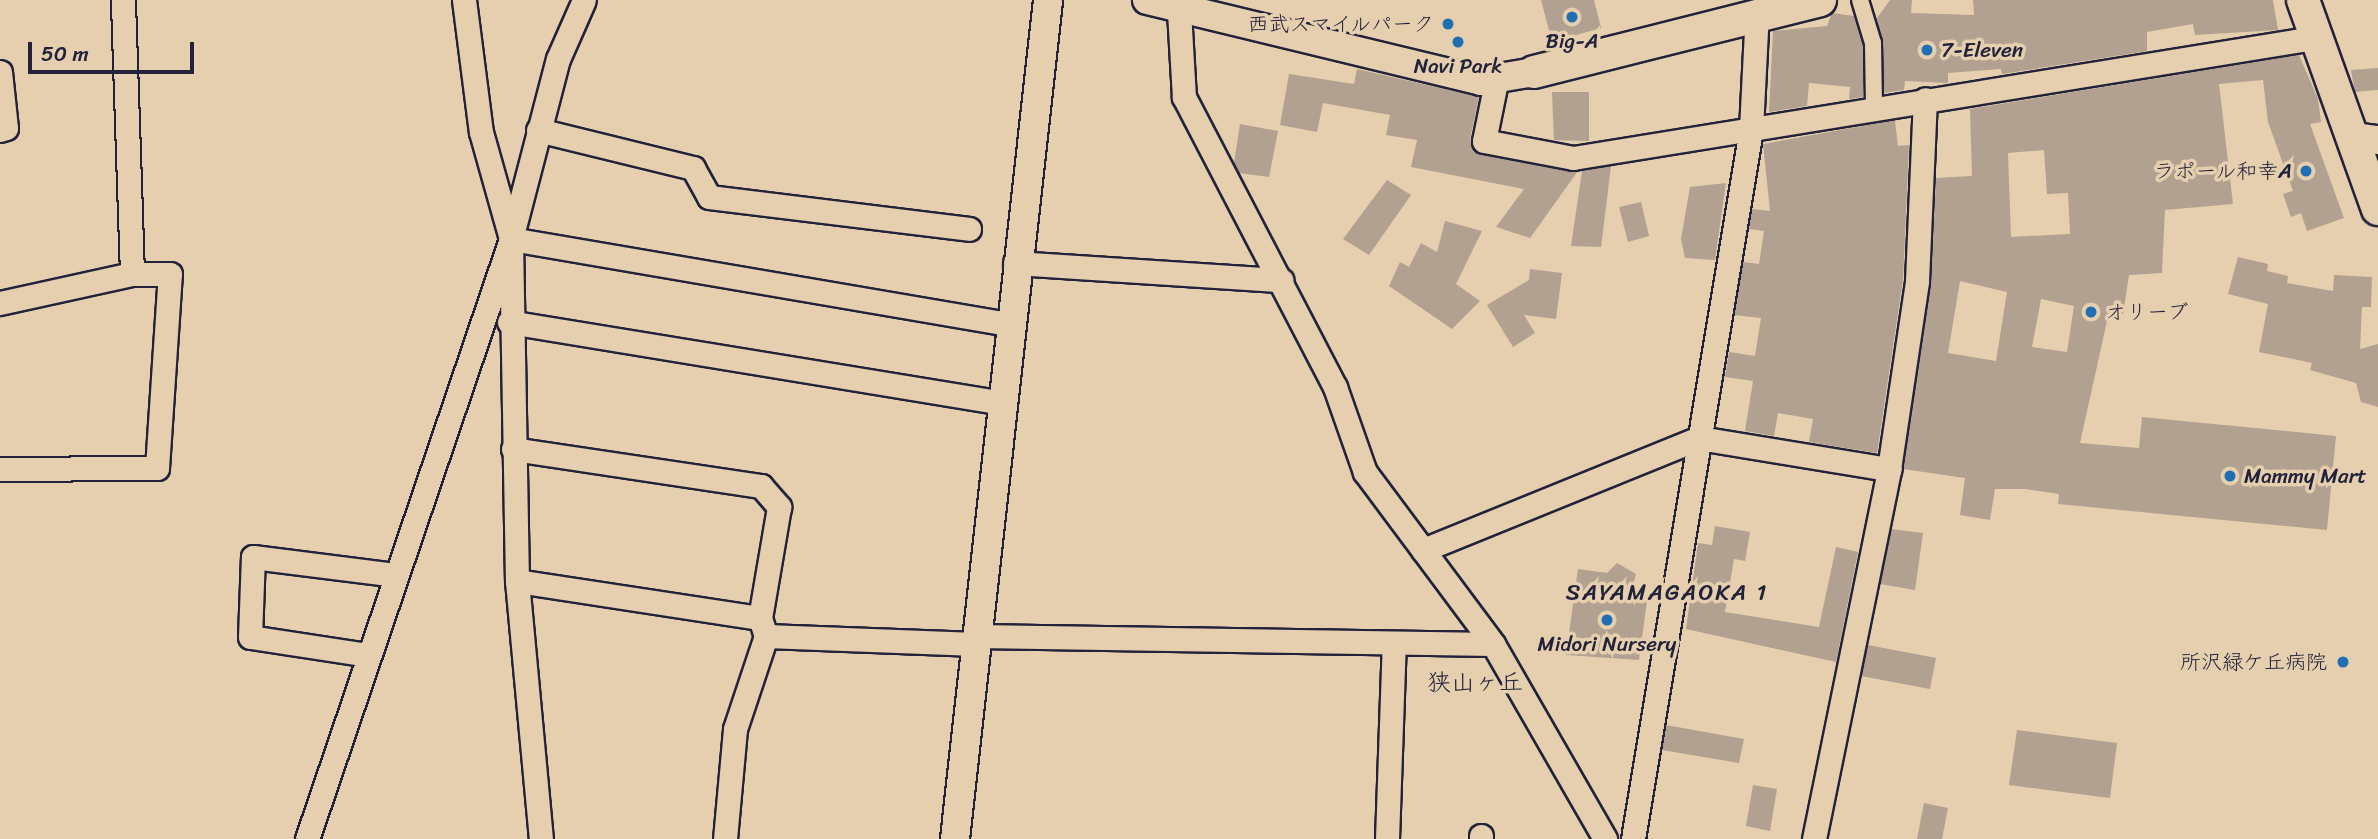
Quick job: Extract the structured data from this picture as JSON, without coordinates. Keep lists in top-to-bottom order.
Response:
{
  "districts": ["SAYAMAGAOKA 1", "狭山ヶ丘"],
  "places": [
    "Big-A",
    "西武スマイルパーク",
    "Navi Park",
    "7-Eleven",
    "ラポール和幸A",
    "オリーブ",
    "Mammy Mart",
    "Midori Nursery",
    "所沢緑ケ丘病院"
  ],
  "scale_bar": "50 m"
}
